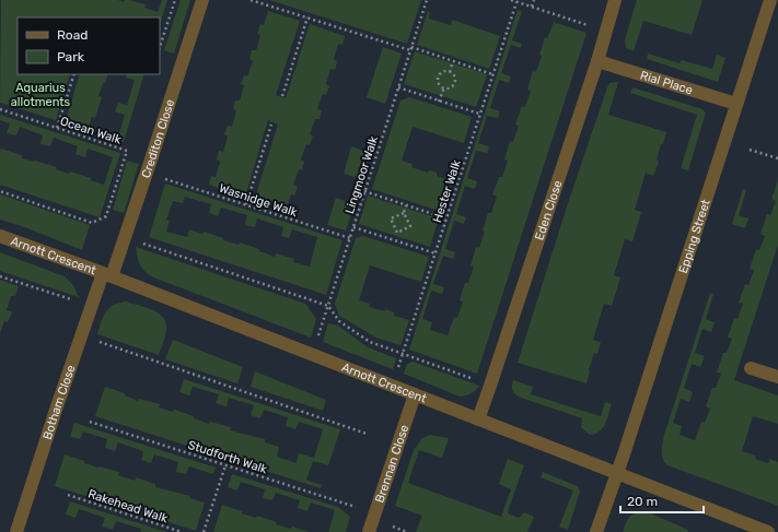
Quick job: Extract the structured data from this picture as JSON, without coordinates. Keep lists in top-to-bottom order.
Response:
{
  "streets": {
    "street": [
      "Rial Place",
      "Crediton Close",
      "Eden Close",
      "Epping Street",
      "Arnott Crescent",
      "Botham Close",
      "Brennan Close"
    ],
    "path": [
      "Ocean Walk",
      "Lingmoor Walk",
      "Hester Walk",
      "Wasnidge Walk",
      "Studforth Walk",
      "Rakehead Walk"
    ]
  },
  "crossings": [
    ["Rial Place", "Eden Close"],
    ["Rial Place", "Epping Street"],
    ["Crediton Close", "Arnott Crescent"],
    ["Crediton Close", "Botham Close"],
    ["Lingmoor Walk", "Wasnidge Walk"],
    ["Lingmoor Walk", "Arnott Crescent"],
    ["Hester Walk", "Arnott Crescent"],
    ["Eden Close", "Arnott Crescent"],
    ["Epping Street", "Arnott Crescent"],
    ["Arnott Crescent", "Botham Close"],
    ["Arnott Crescent", "Brennan Close"]
  ],
  "parks": ["Aquarius allotments"],
  "legend": ["Road", "Park"],
  "scale_bar": "20 m"
}
